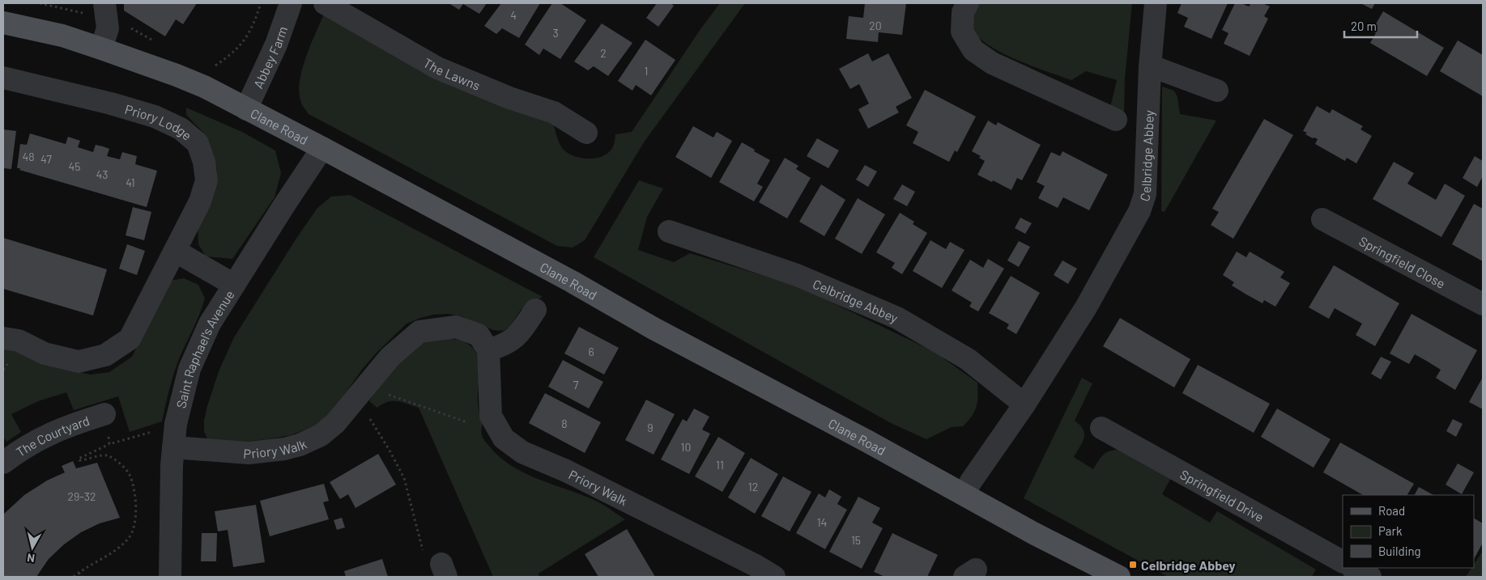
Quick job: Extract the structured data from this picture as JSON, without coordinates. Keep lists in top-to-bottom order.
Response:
{
  "streets": {
    "main road": ["Clane Road"],
    "street": [
      "Abbey Farm",
      "The Lawns",
      "Priory Lodge",
      "Celbridge Abbey",
      "Springfield Close",
      "Saint Raphael's Avenue",
      "The Courtyard",
      "Priory Walk",
      "Springfield Drive"
    ]
  },
  "crossings": [
    ["Abbey Farm", "Clane Road"],
    ["Clane Road", "Celbridge Abbey"],
    ["Clane Road", "Saint Raphael's Avenue"],
    ["Saint Raphael's Avenue", "Priory Walk"]
  ],
  "places": {
    "transit": ["Celbridge Abbey"]
  },
  "house_numbers": [
    "4",
    "20",
    "3",
    "2",
    "1",
    "48",
    "47",
    "45",
    "43",
    "41",
    "6",
    "7",
    "8",
    "9",
    "10",
    "11",
    "12",
    "29-32",
    "14",
    "15"
  ],
  "legend": ["Road", "Park", "Building"],
  "scale_bar": "20 m",
  "north": "bottom"
}
